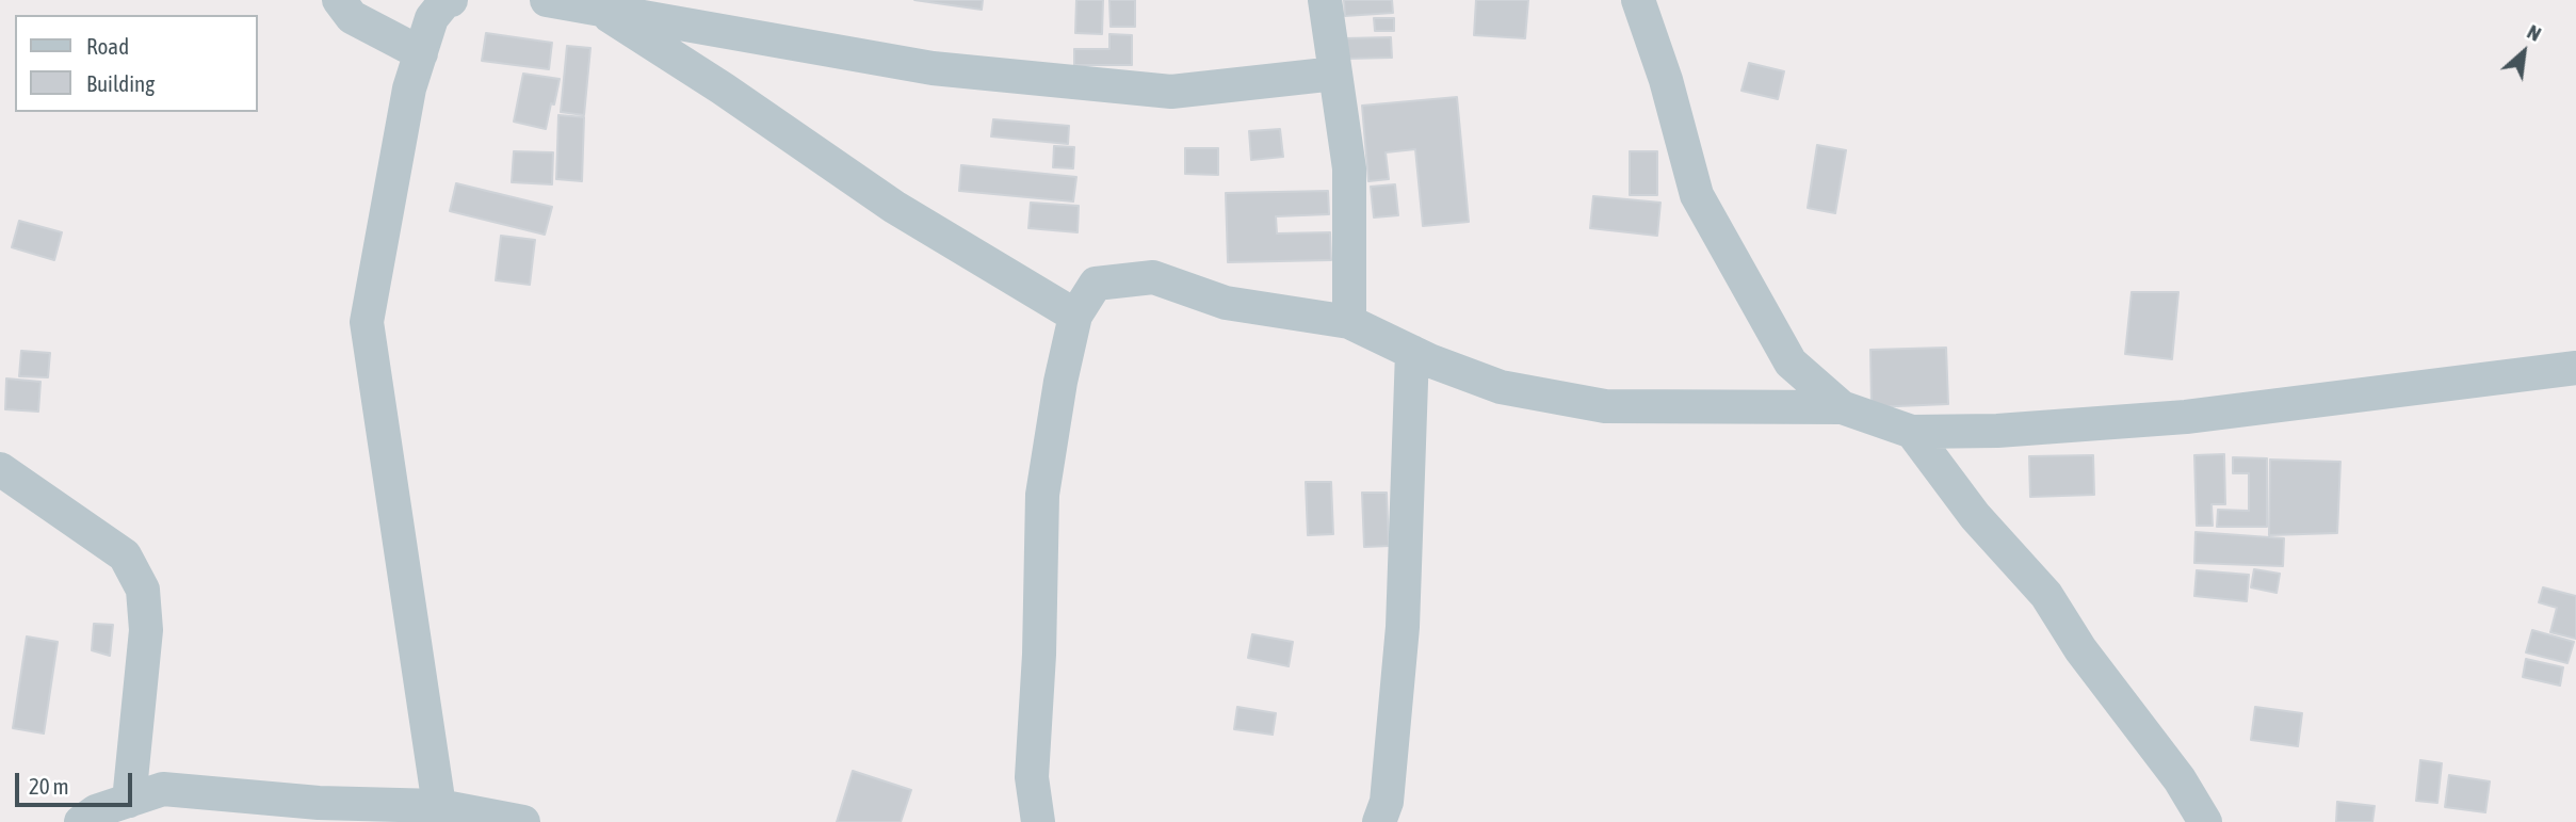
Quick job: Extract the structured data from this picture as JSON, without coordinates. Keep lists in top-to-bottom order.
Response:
{
  "legend": ["Road", "Building"],
  "scale_bar": "20 m",
  "north": "top right"
}
